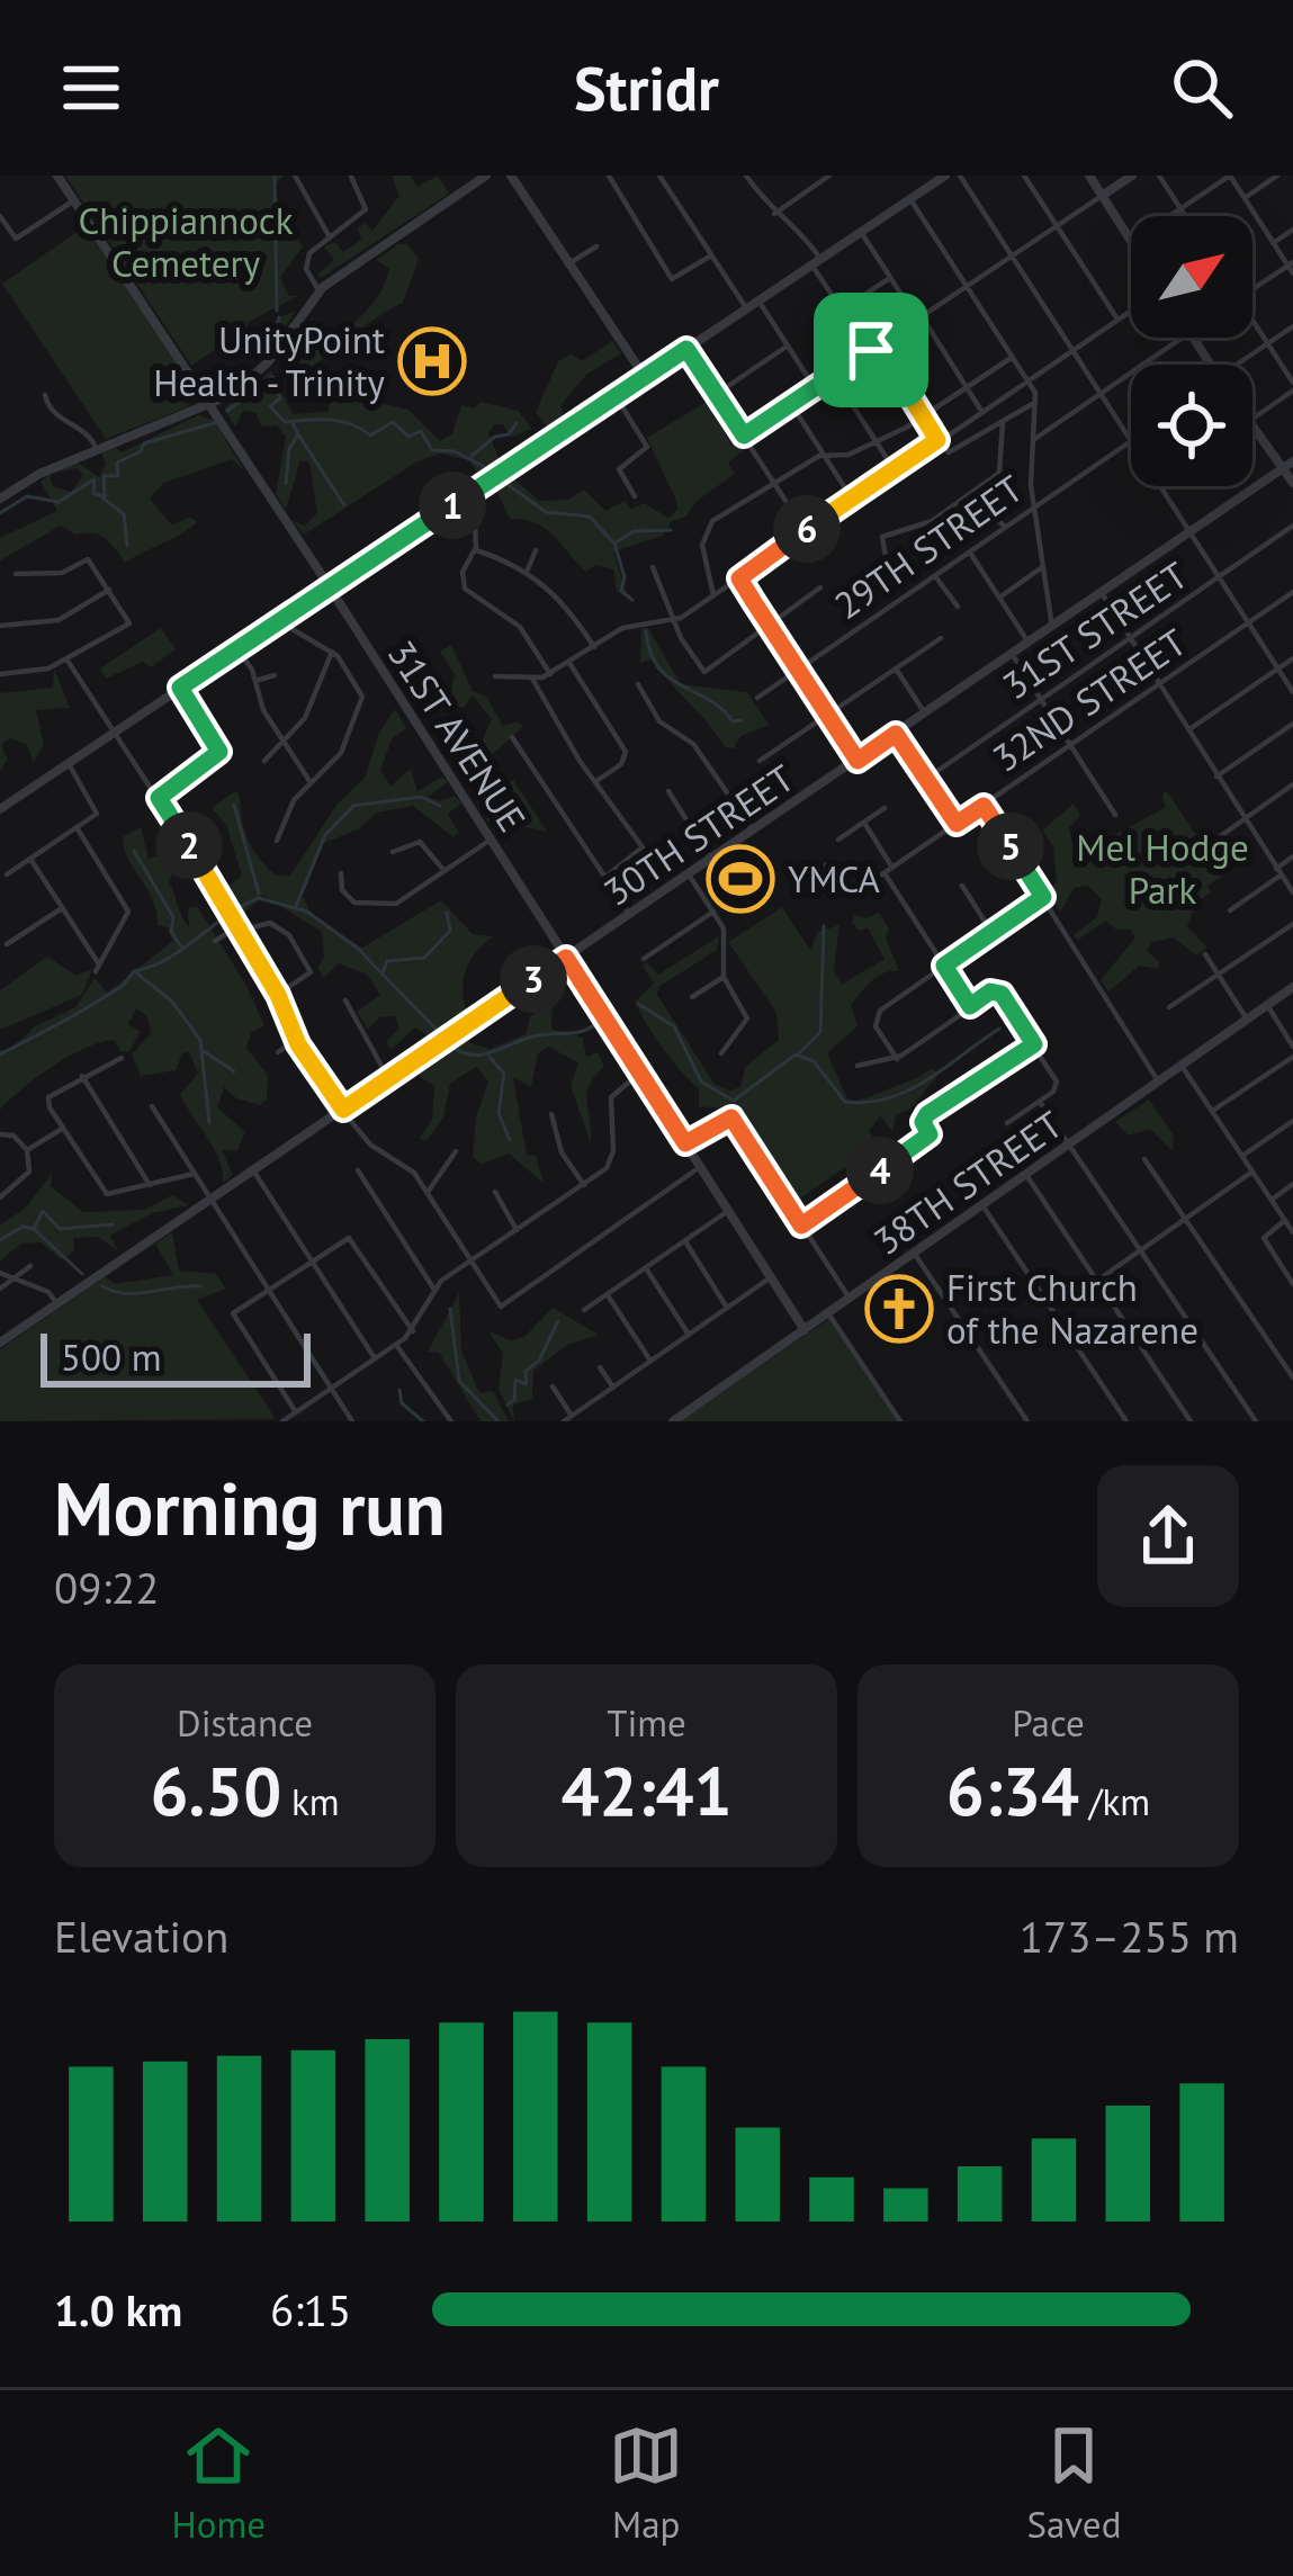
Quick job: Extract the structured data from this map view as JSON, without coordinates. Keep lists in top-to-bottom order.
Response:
{
  "streets": {
    "street": [
      "29TH STREET",
      "31ST STREET",
      "32ND STREET",
      "31ST AVENUE",
      "30TH STREET",
      "38TH STREET"
    ]
  },
  "crossings": [
    ["31ST AVENUE", "30TH STREET"],
    ["31ST AVENUE", "38TH STREET"]
  ],
  "parks": ["Chippiannock Cemetery", "Mel Hodge Park"],
  "places": {
    "hospital": ["UnityPoint Health - Trinity"],
    "sports": ["YMCA"],
    "church": ["First Church of the Nazarene"]
  },
  "scale_bar": "500 m",
  "north": "top right",
  "page": {
    "header": "Stridr",
    "pins": [
      "1",
      "6",
      "2",
      "5",
      "3",
      "4"
    ],
    "scale": "500 m",
    "heading": ["Morning run", "09:22"],
    "stats": [
      ["Distance", "6.50 km"],
      ["Time", "42:41"],
      ["Pace", "6:34 /km"]
    ],
    "chart": ["Elevation", "173–255 m"],
    "list": [
      {
        "name": "1.0 km",
        "note": "6:15"
      }
    ],
    "tabs": ["Home", "Map", "Saved"]
  }
}
